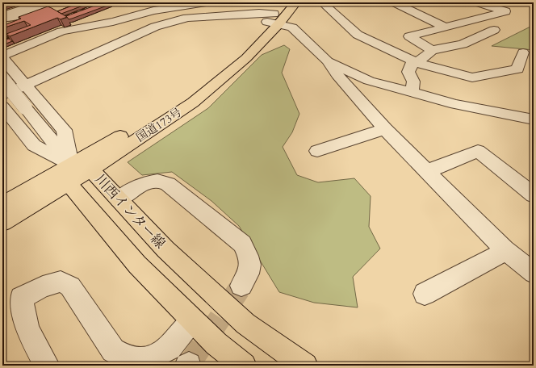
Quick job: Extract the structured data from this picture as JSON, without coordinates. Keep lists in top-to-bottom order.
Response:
{
  "streets": {
    "main road": ["国道173号", "川西インター線"]
  },
  "crossings": [
    ["国道173号", "川西インター線"]
  ]
}
